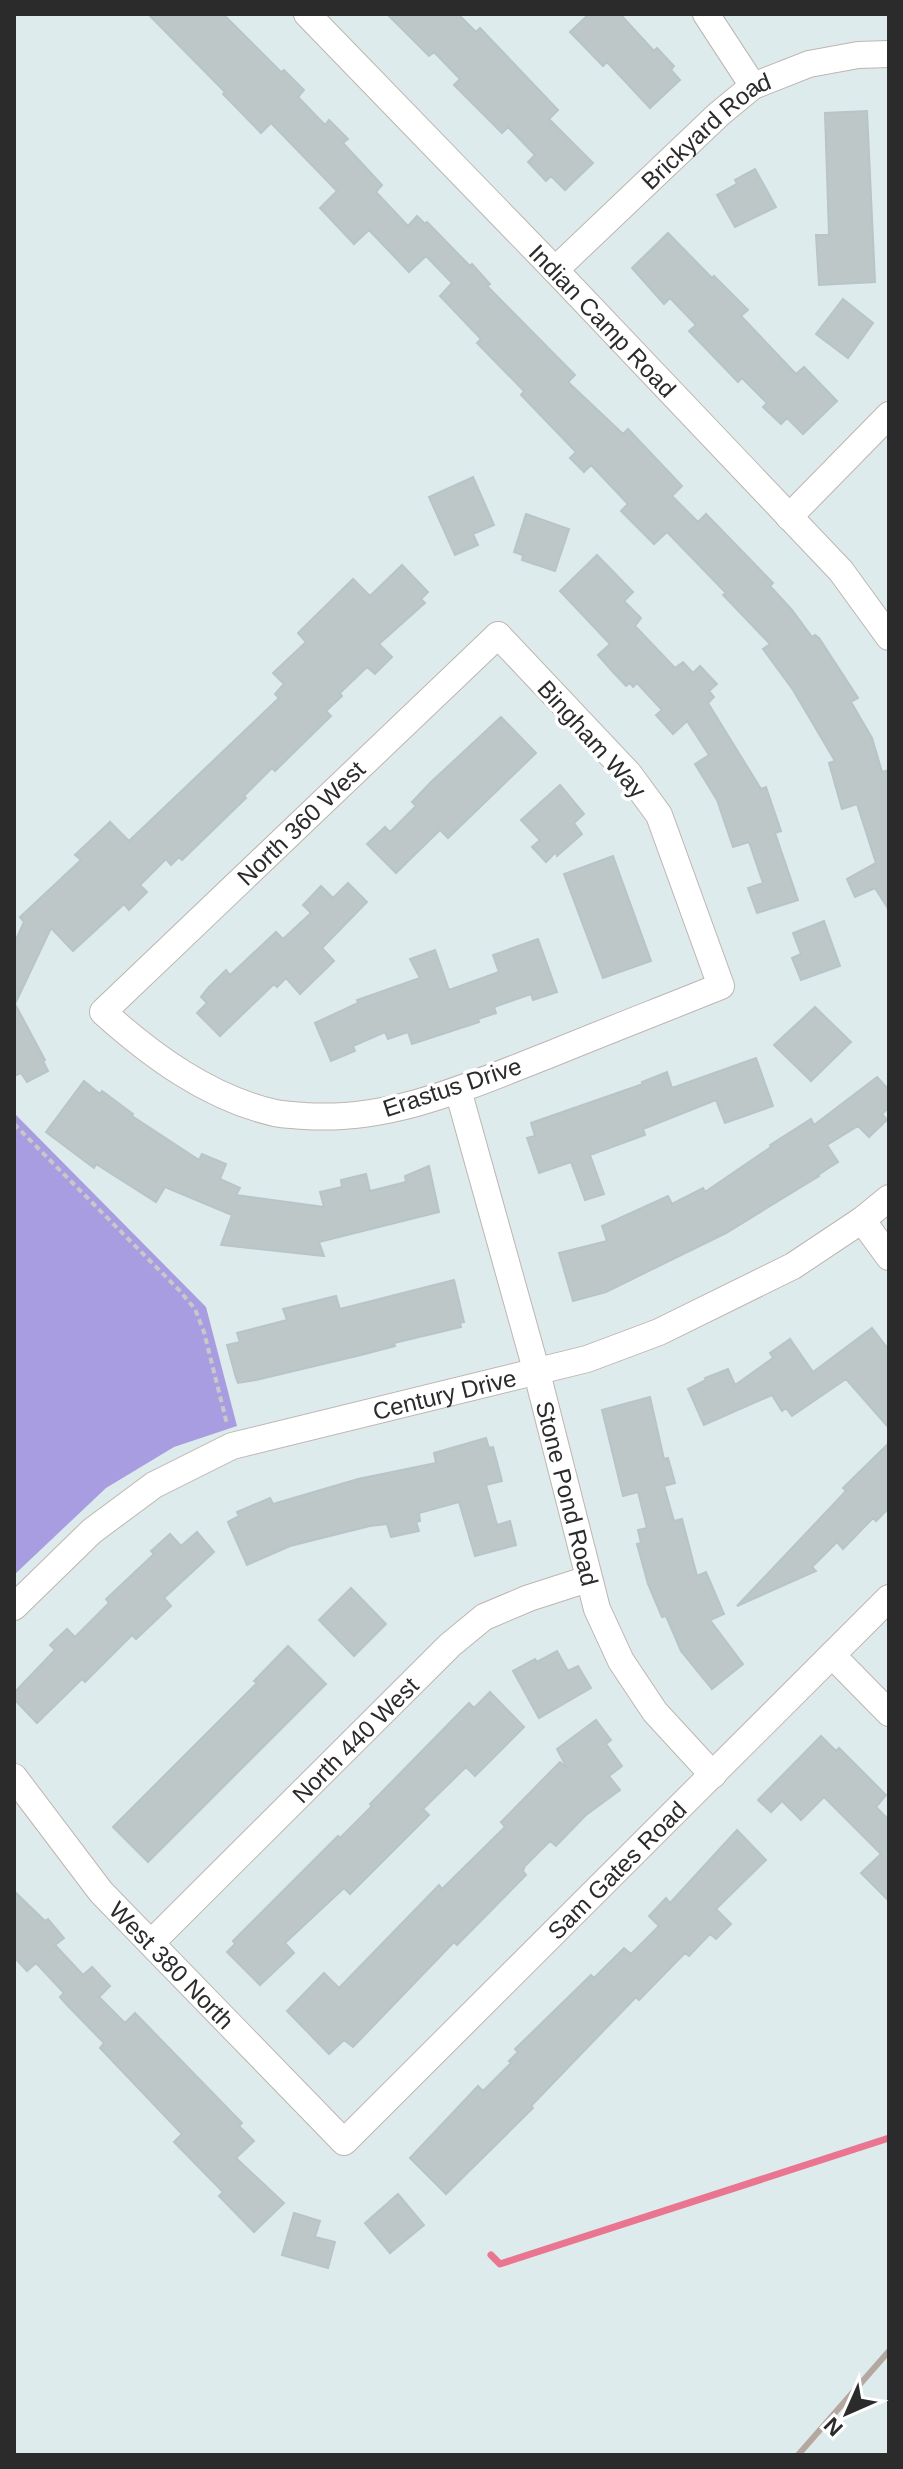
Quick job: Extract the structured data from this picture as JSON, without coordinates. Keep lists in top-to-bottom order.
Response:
{
  "streets": {
    "street": [
      "Brickyard Road",
      "Indian Camp Road",
      "Bingham Way",
      "North 360 West",
      "Erastus Drive",
      "Century Drive",
      "Stone Pond Road",
      "North 440 West",
      "Sam Gates Road",
      "West 380 North"
    ]
  },
  "crossings": [
    ["Brickyard Road", "Indian Camp Road"],
    ["Bingham Way", "North 360 West"],
    ["Bingham Way", "Erastus Drive"],
    ["North 360 West", "Erastus Drive"],
    ["Erastus Drive", "Stone Pond Road"],
    ["Century Drive", "Stone Pond Road"],
    ["Stone Pond Road", "North 440 West"],
    ["Stone Pond Road", "Sam Gates Road"],
    ["North 440 West", "West 380 North"],
    ["Sam Gates Road", "West 380 North"]
  ],
  "north": "bottom left"
}
